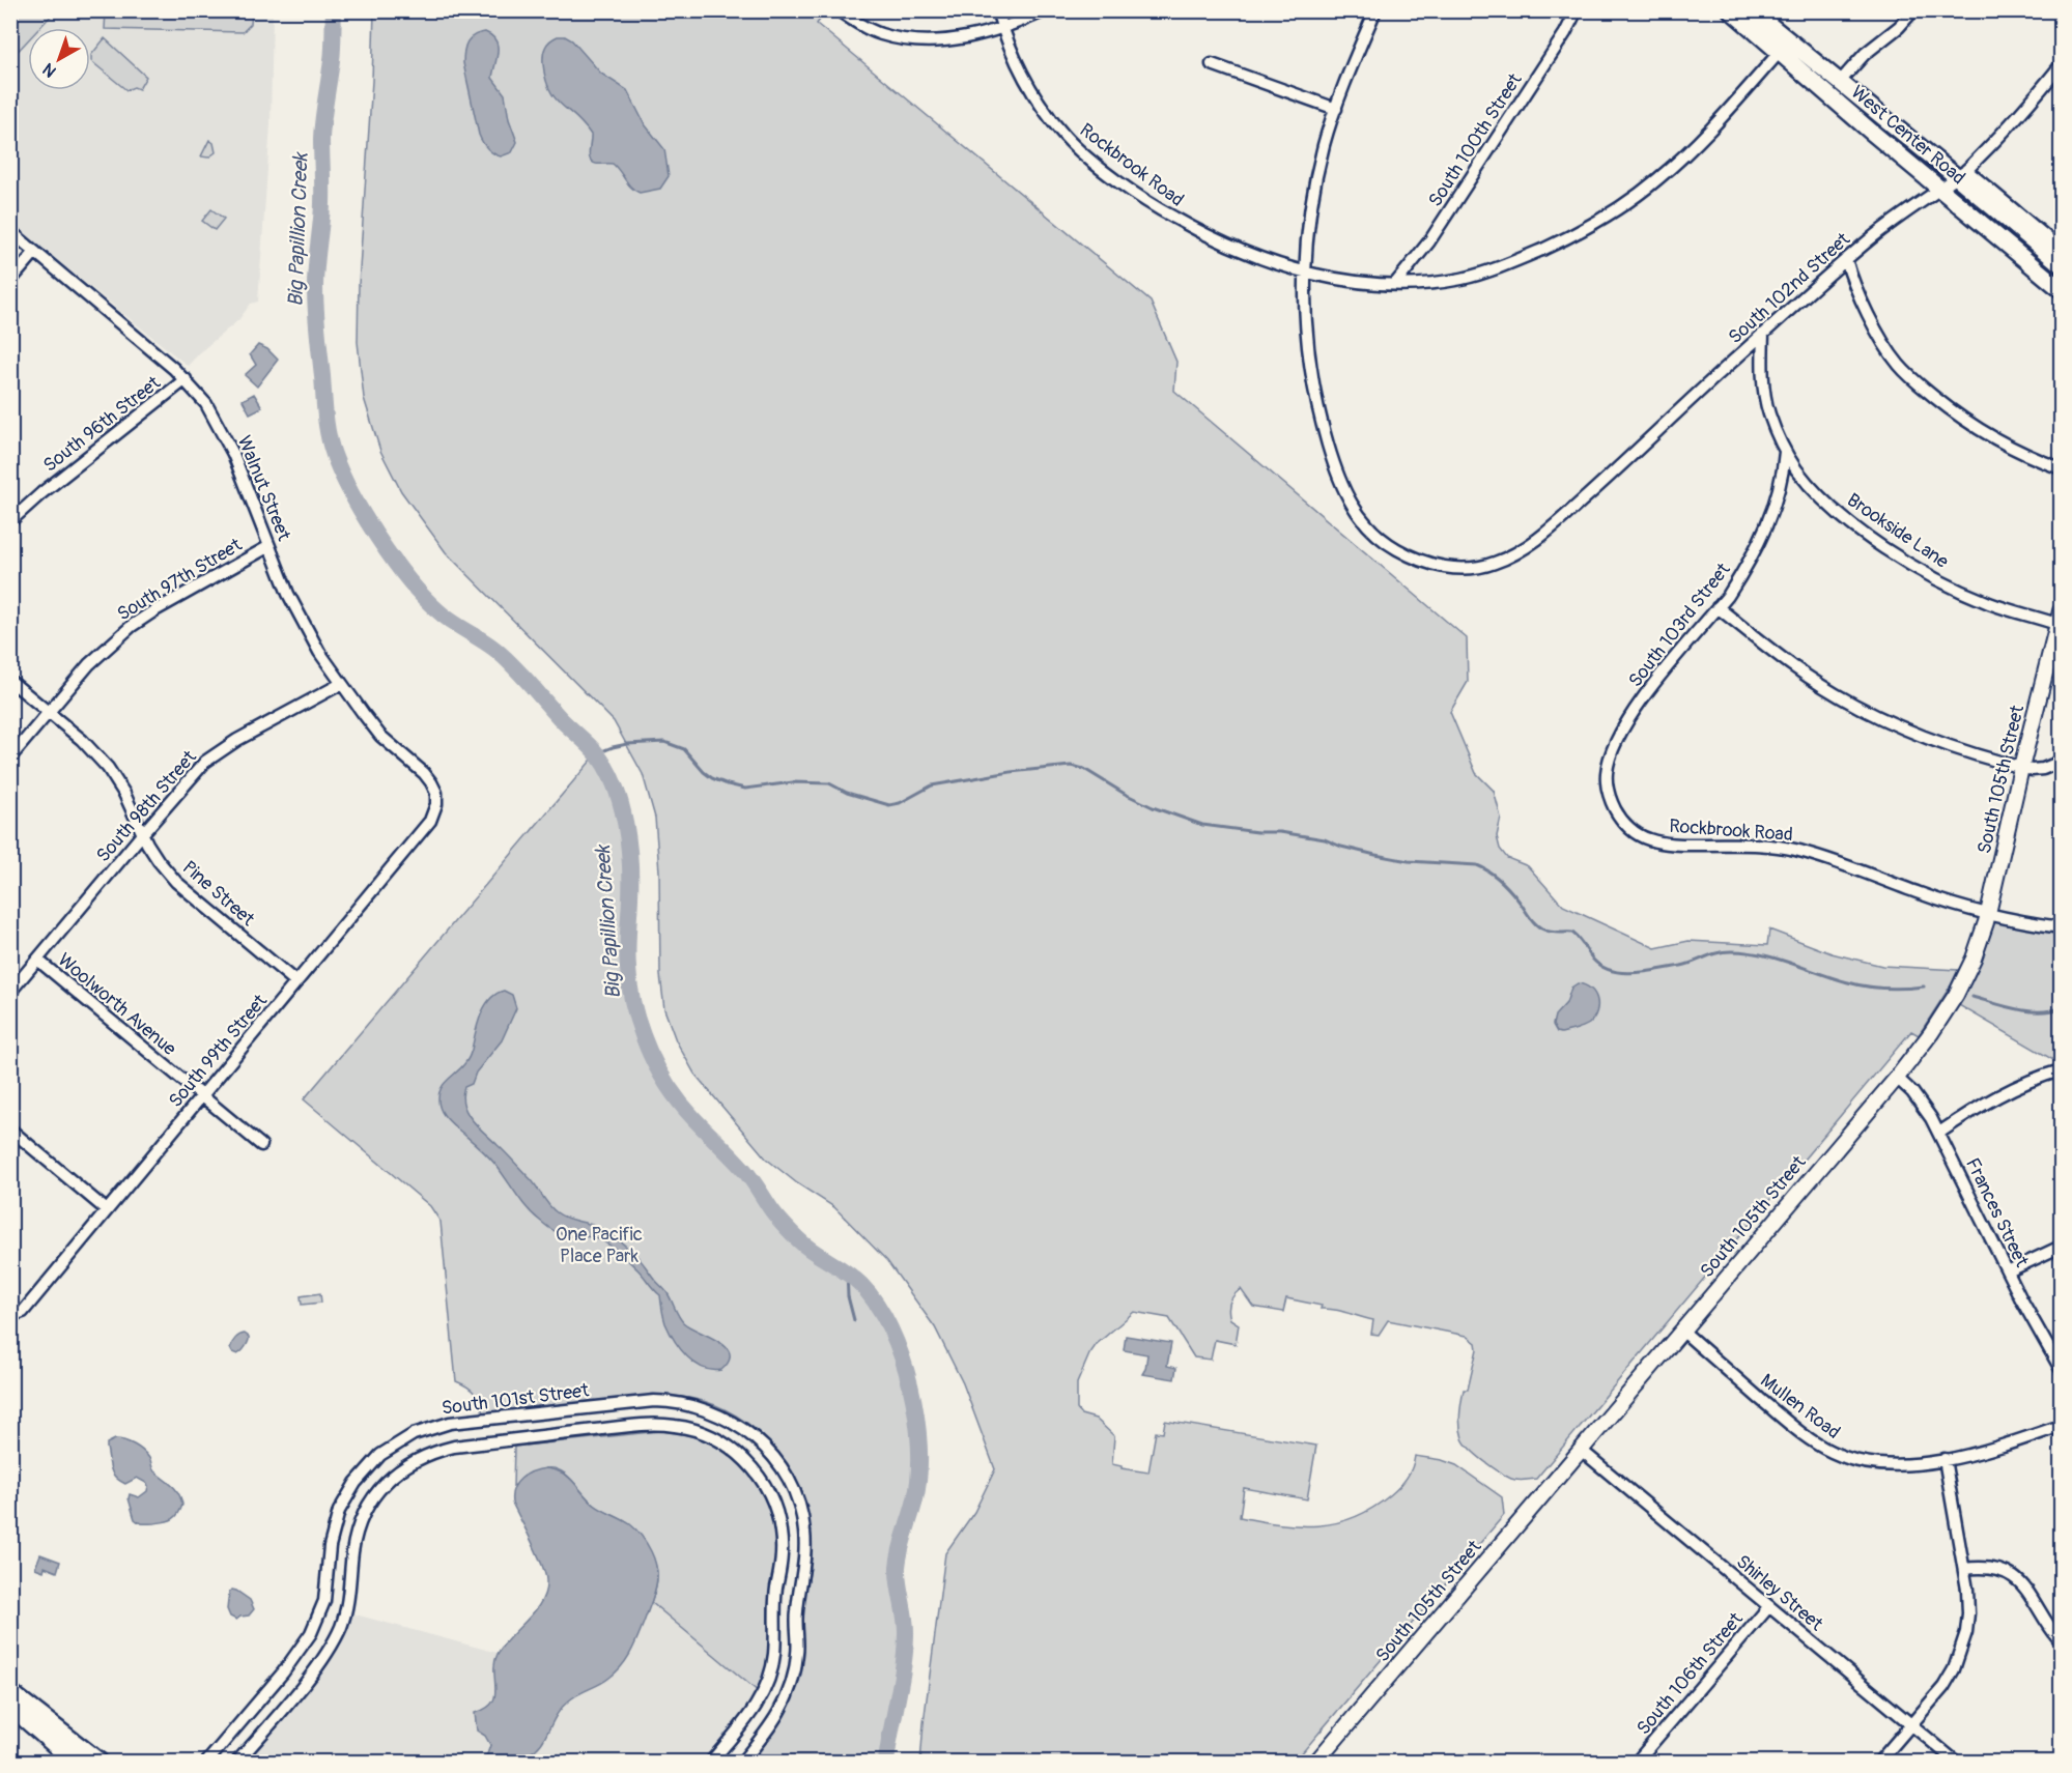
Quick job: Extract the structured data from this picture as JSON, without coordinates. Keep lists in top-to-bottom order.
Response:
{
  "streets": {
    "main road": ["West Center Road"],
    "street": [
      "South 100th Street",
      "Rockbrook Road",
      "South 102nd Street",
      "South 96th Street",
      "Walnut Street",
      "Brookside Lane",
      "South 97th Street",
      "South 103rd Street",
      "South 105th Street",
      "South 98th Street",
      "Pine Street",
      "Woolworth Avenue",
      "South 99th Street",
      "Frances Street",
      "South 101st Street",
      "Mullen Road",
      "Shirley Street",
      "South 106th Street"
    ]
  },
  "crossings": [
    ["West Center Road", "Rockbrook Road"],
    ["West Center Road", "South 102nd Street"],
    ["South 100th Street", "Rockbrook Road"],
    ["Rockbrook Road", "South 102nd Street"],
    ["Rockbrook Road", "South 103rd Street"],
    ["Rockbrook Road", "South 105th Street"],
    ["South 102nd Street", "Brookside Lane"],
    ["South 96th Street", "Walnut Street"],
    ["Walnut Street", "South 97th Street"],
    ["Walnut Street", "South 98th Street"],
    ["Walnut Street", "South 99th Street"],
    ["Brookside Lane", "South 103rd Street"],
    ["Brookside Lane", "South 105th Street"],
    ["South 97th Street", "Pine Street"],
    ["South 105th Street", "Frances Street"],
    ["South 105th Street", "Mullen Road"],
    ["South 105th Street", "Shirley Street"],
    ["South 98th Street", "Pine Street"],
    ["South 98th Street", "Woolworth Avenue"],
    ["Pine Street", "South 99th Street"],
    ["Woolworth Avenue", "South 99th Street"],
    ["Shirley Street", "South 106th Street"]
  ],
  "water": ["Big Papillion Creek"],
  "parks": ["One Pacific Place Park"],
  "north": "bottom left"
}
